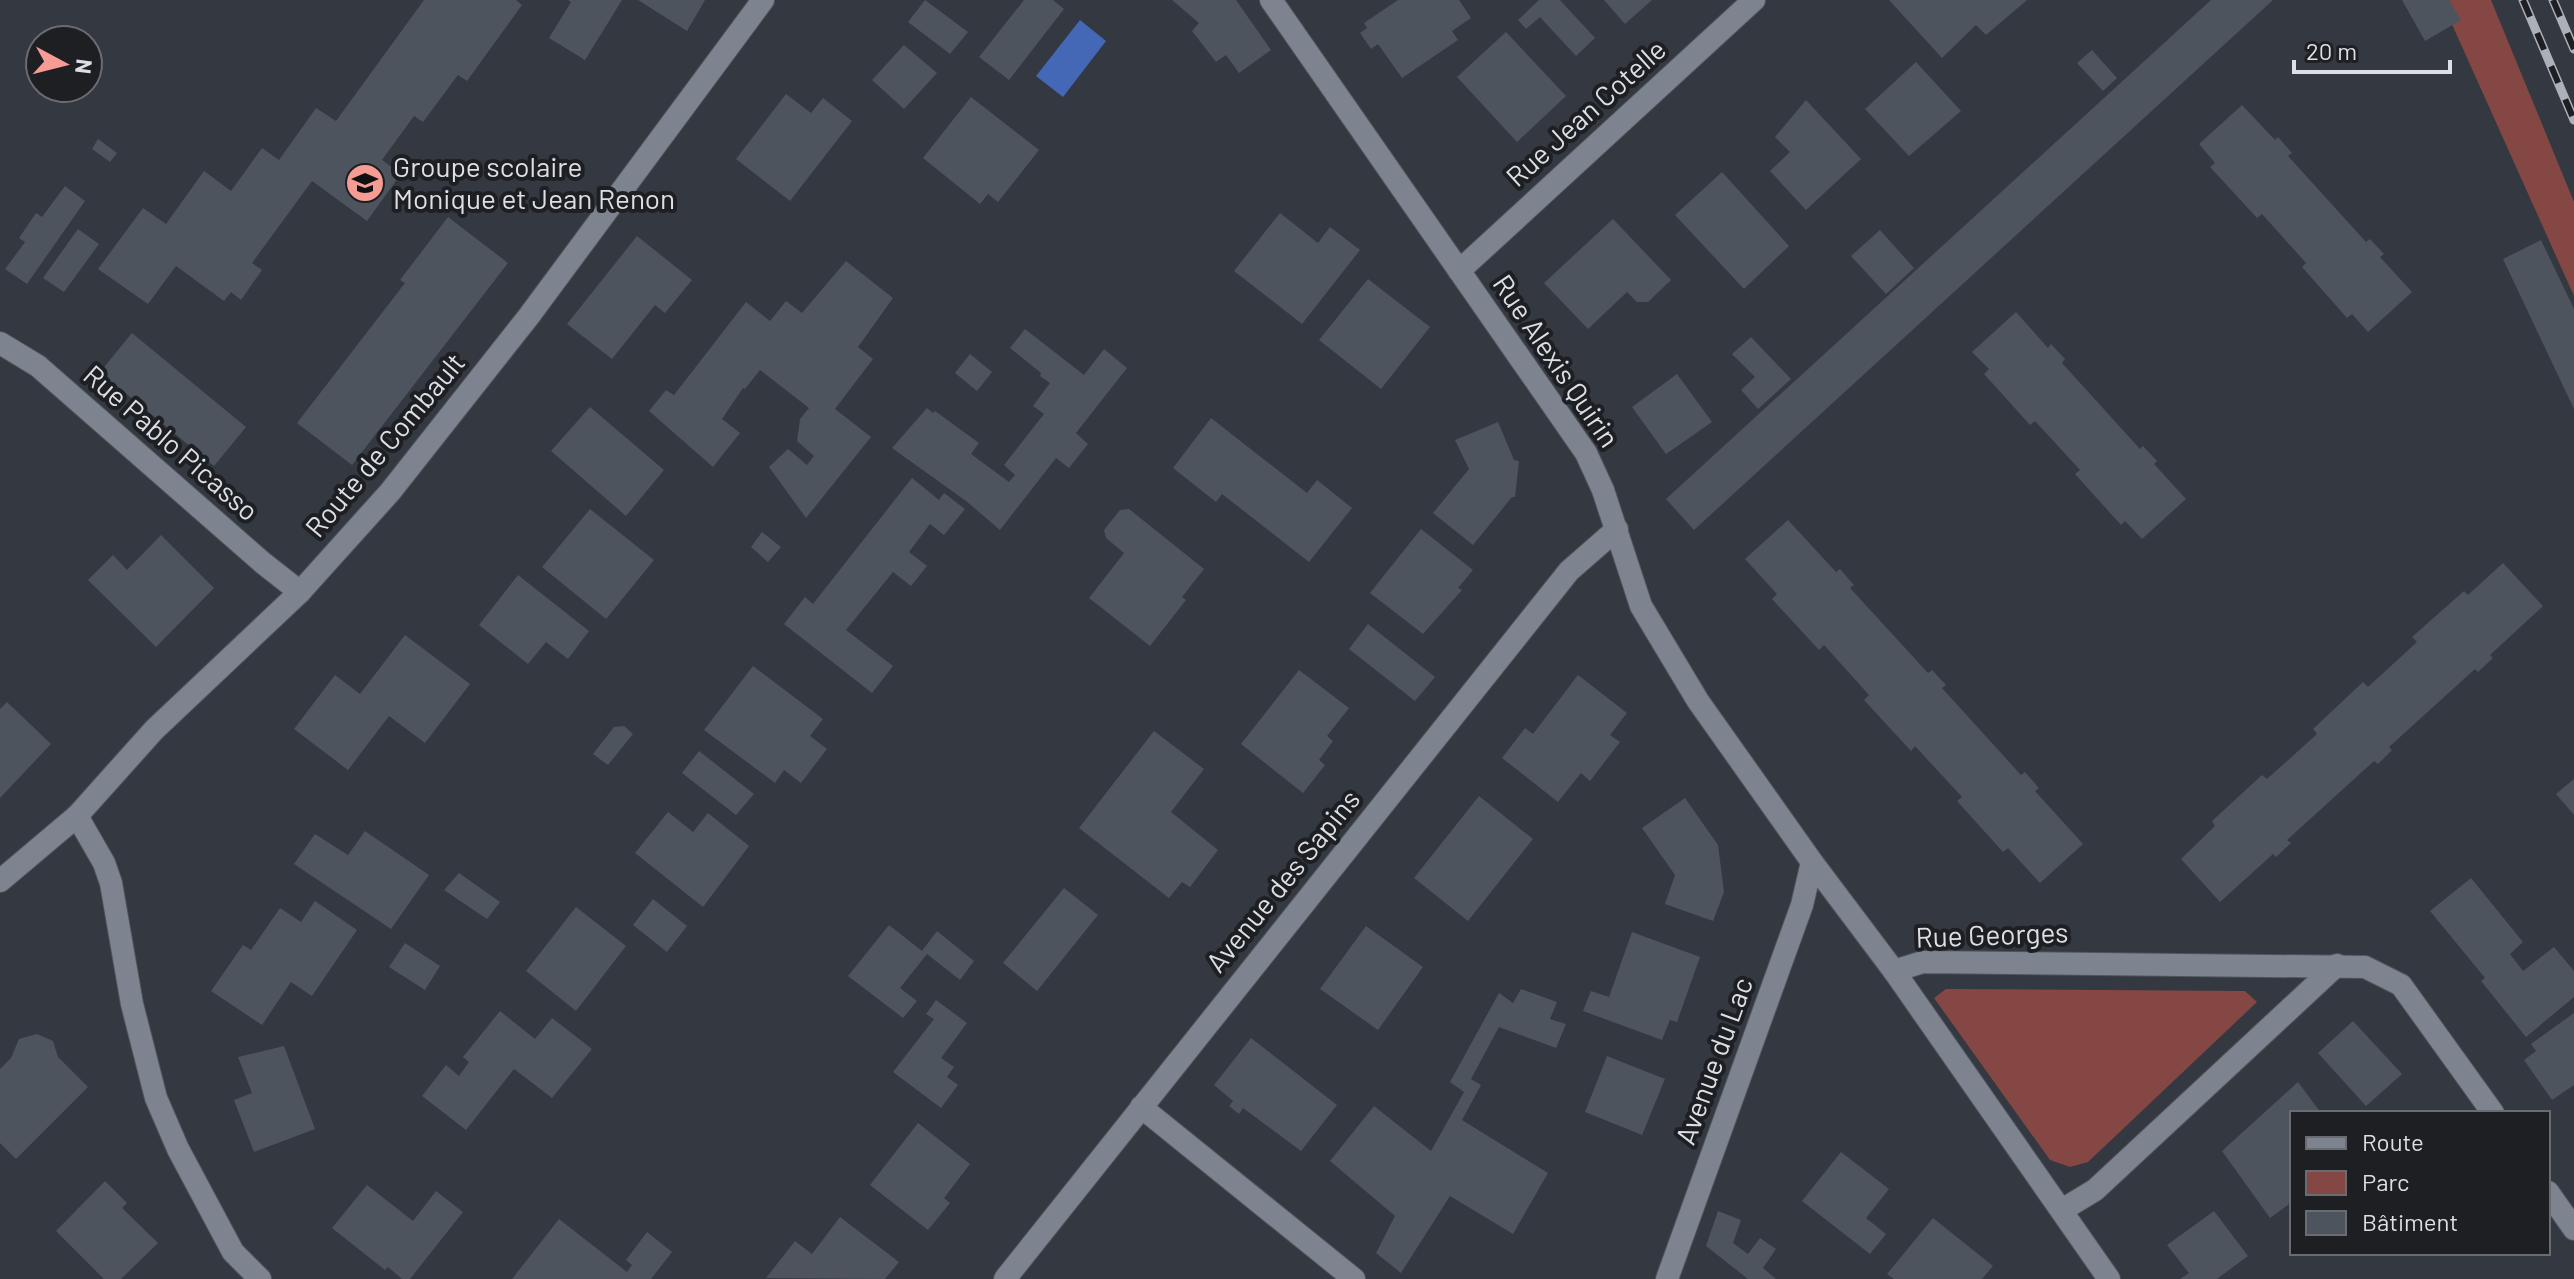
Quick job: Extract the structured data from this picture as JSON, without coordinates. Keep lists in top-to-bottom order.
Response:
{
  "streets": {
    "street": [
      "Rue Jean Cotelle",
      "Rue Alexis Quirin",
      "Rue Pablo Picasso",
      "Route de Combault",
      "Avenue des Sapins",
      "Rue Georges",
      "Avenue du Lac"
    ]
  },
  "crossings": [
    ["Rue Jean Cotelle", "Rue Alexis Quirin"],
    ["Rue Alexis Quirin", "Avenue des Sapins"],
    ["Rue Alexis Quirin", "Rue Georges"],
    ["Rue Alexis Quirin", "Avenue du Lac"],
    ["Rue Pablo Picasso", "Route de Combault"]
  ],
  "places": {
    "school or university": ["Groupe scolaire Monique et Jean Renon"]
  },
  "legend": ["Route", "Parc", "Bâtiment"],
  "scale_bar": "20 m",
  "north": "right"
}
